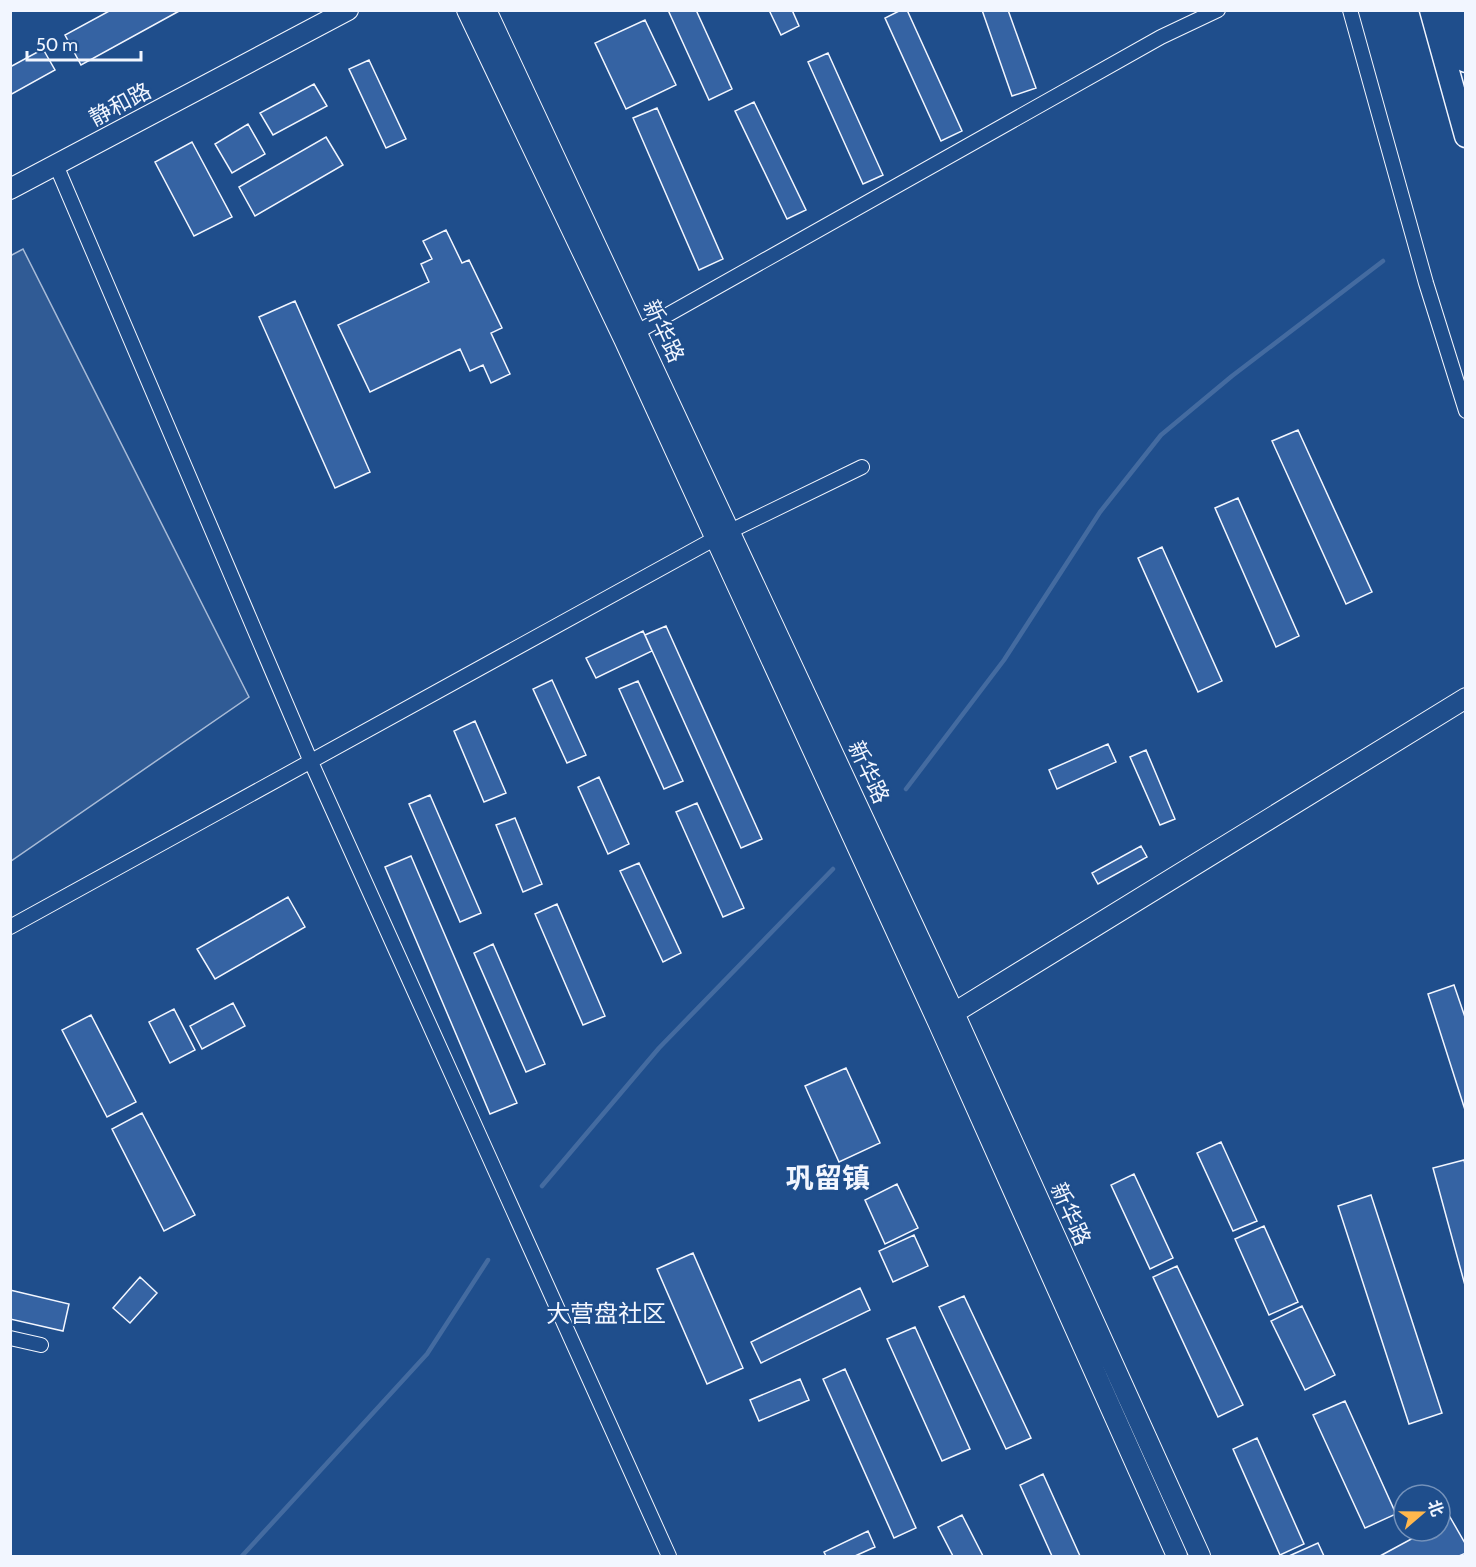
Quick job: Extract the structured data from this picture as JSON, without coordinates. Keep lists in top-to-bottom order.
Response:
{
  "streets": {
    "main road": ["静和路", "新华路"]
  },
  "districts": ["巩留镇", "大营盘社区"],
  "scale_bar": "50 m",
  "north": "right"
}
